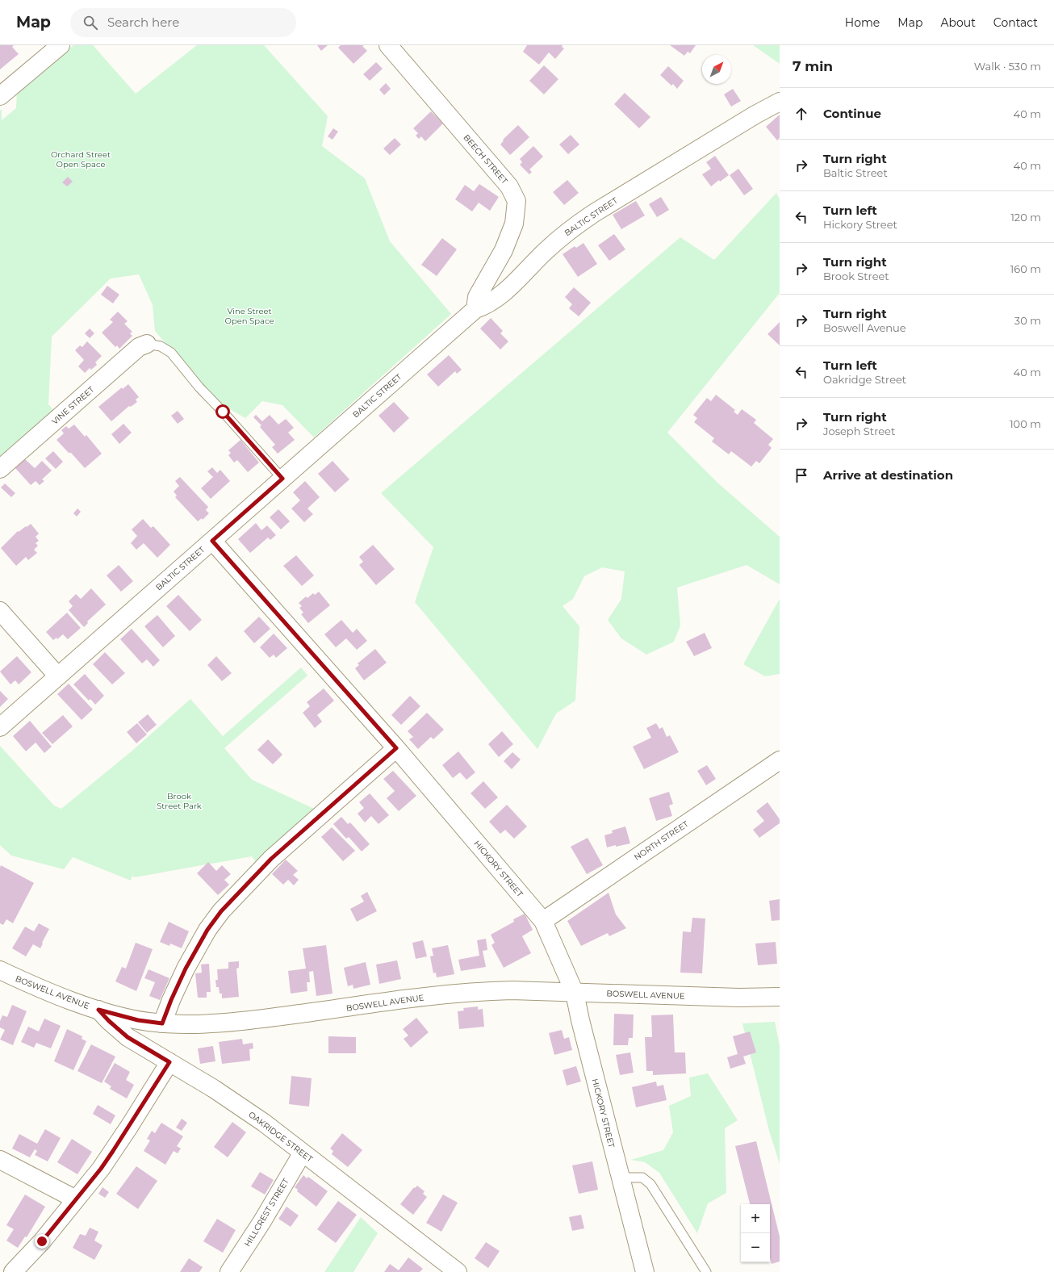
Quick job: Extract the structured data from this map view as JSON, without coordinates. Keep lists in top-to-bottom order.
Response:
{
  "streets": {
    "street": [
      "BEECH STREET",
      "BALTIC STREET",
      "VINE STREET",
      "NORTH STREET",
      "HICKORY STREET",
      "BOSWELL AVENUE",
      "OAKRIDGE STREET",
      "HILLCREST STREET"
    ]
  },
  "crossings": [
    ["BEECH STREET", "BALTIC STREET"],
    ["BALTIC STREET", "HICKORY STREET"],
    ["NORTH STREET", "HICKORY STREET"],
    ["HICKORY STREET", "BOSWELL AVENUE"],
    ["BOSWELL AVENUE", "OAKRIDGE STREET"],
    ["OAKRIDGE STREET", "HILLCREST STREET"]
  ],
  "parks": ["Orchard Street Open Space", "Vine Street Open Space", "Brook Street Park"],
  "north": "top right",
  "page": {
    "header": "Map",
    "search": "Search here",
    "nav": [
      "Home",
      "Map",
      "About",
      "Contact"
    ],
    "heading": ["7 min", "Walk · 530 m"],
    "list": [
      ["Continue", "40 m"],
      ["Turn right", "Baltic Street", "40 m"],
      ["Turn left", "Hickory Street", "120 m"],
      ["Turn right", "Brook Street", "160 m"],
      ["Turn right", "Boswell Avenue", "30 m"],
      ["Turn left", "Oakridge Street", "40 m"],
      ["Turn right", "Joseph Street", "100 m"],
      "Arrive at destination"
    ],
    "map_buttons": ["+", "−"]
  }
}
